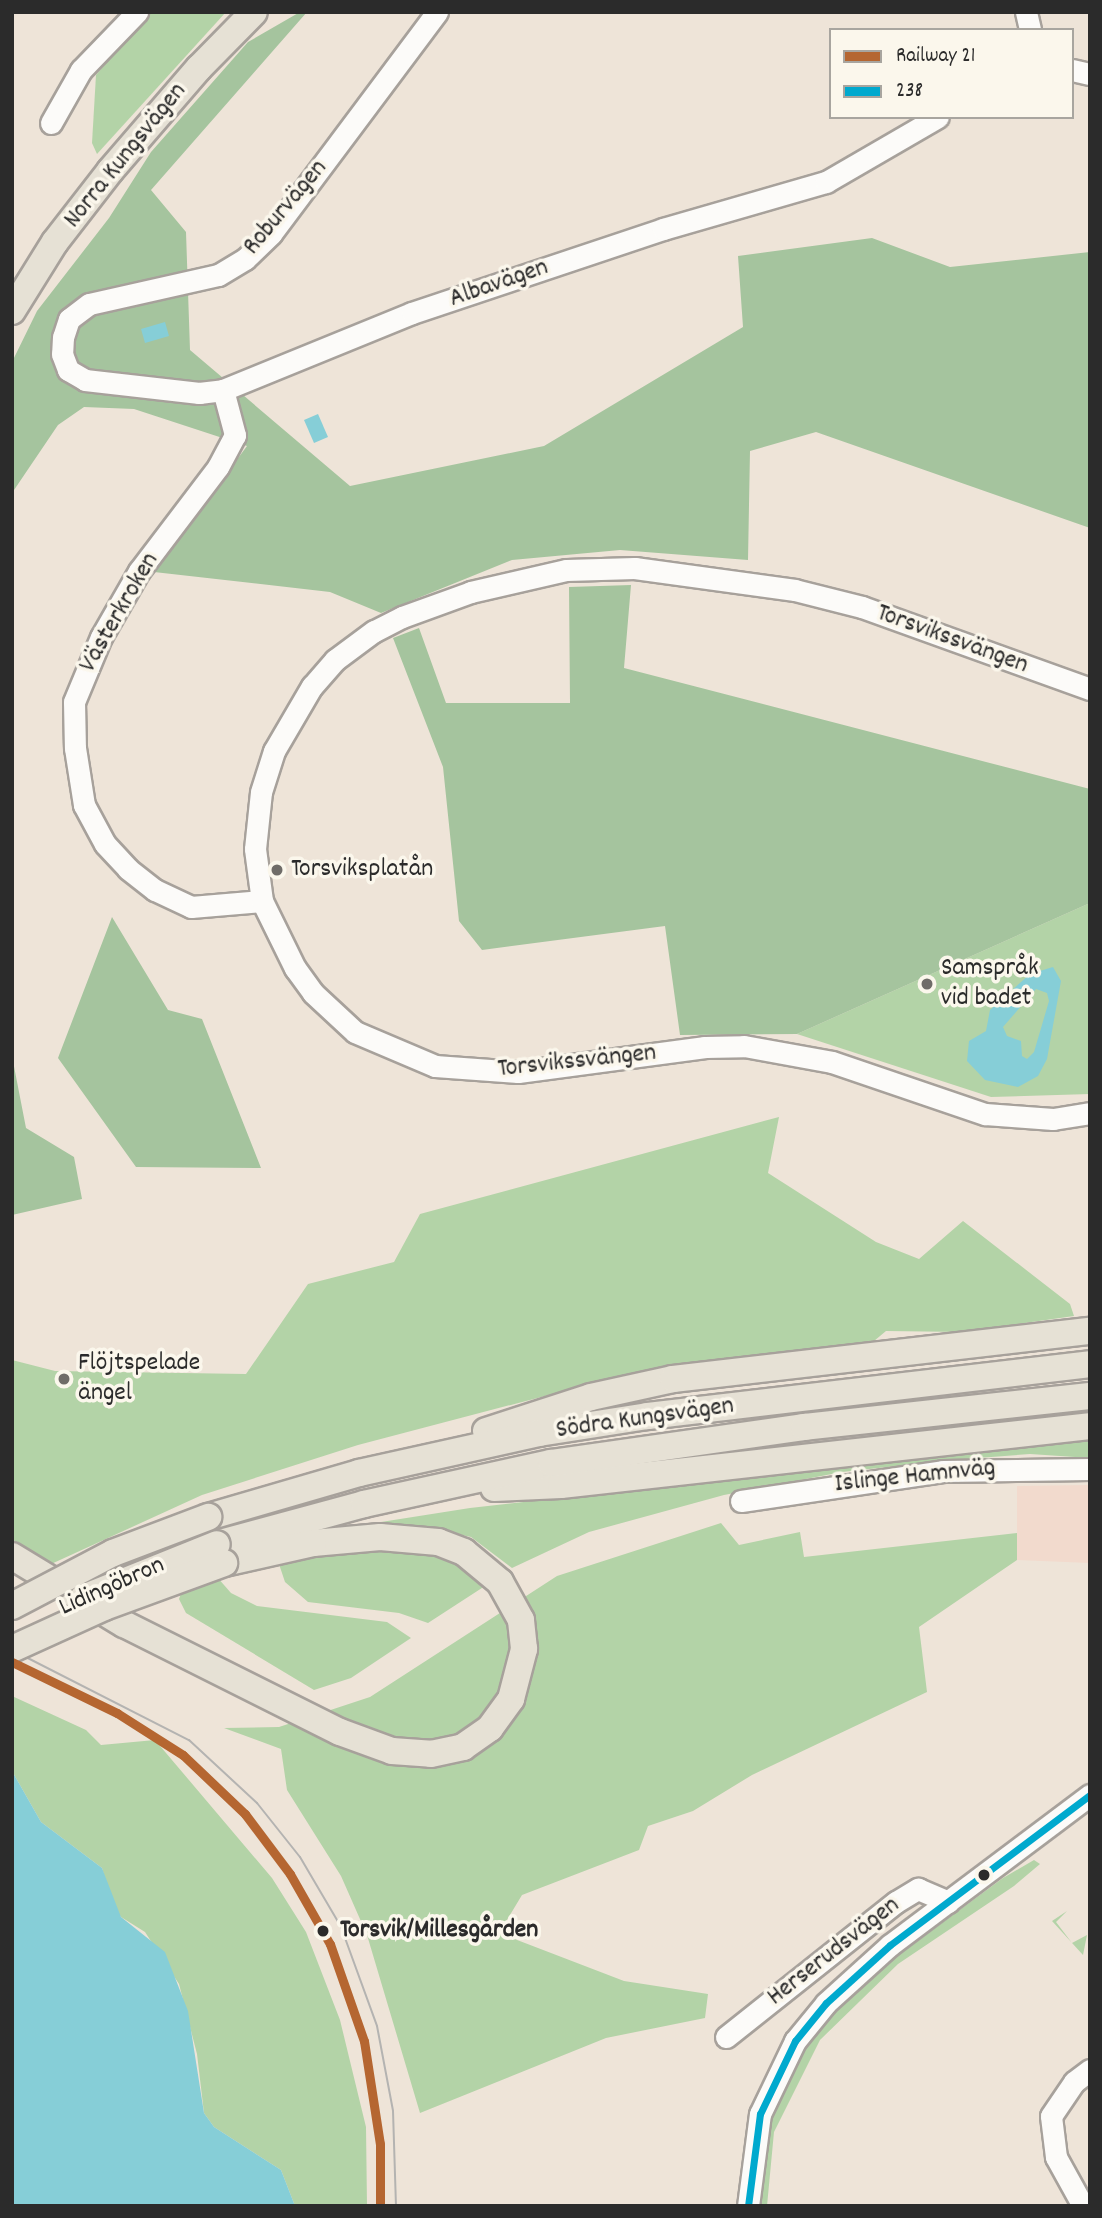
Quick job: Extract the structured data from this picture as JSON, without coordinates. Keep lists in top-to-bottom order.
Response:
{
  "streets": {
    "main road": ["Norra Kungsvägen", "Södra Kungsvägen", "Lidingöbron"],
    "street": [
      "Roburvägen",
      "Albavägen",
      "Västerkroken",
      "Torsvikssvängen",
      "Islinge Hamnväg",
      "Herserudsvägen"
    ]
  },
  "crossings": [
    ["Roburvägen", "Albavägen"],
    ["Albavägen", "Västerkroken"],
    ["Västerkroken", "Torsvikssvängen"],
    ["Södra Kungsvägen", "Lidingöbron"]
  ],
  "places": [
    "Torsviksplatån",
    "Samspråk vid badet",
    "Flöjtspelade ängel",
    "Torsvik/Millesgården"
  ],
  "lines": ["rail line 21", "transit line 238"],
  "legend": ["Railway 21", "238"]
}
